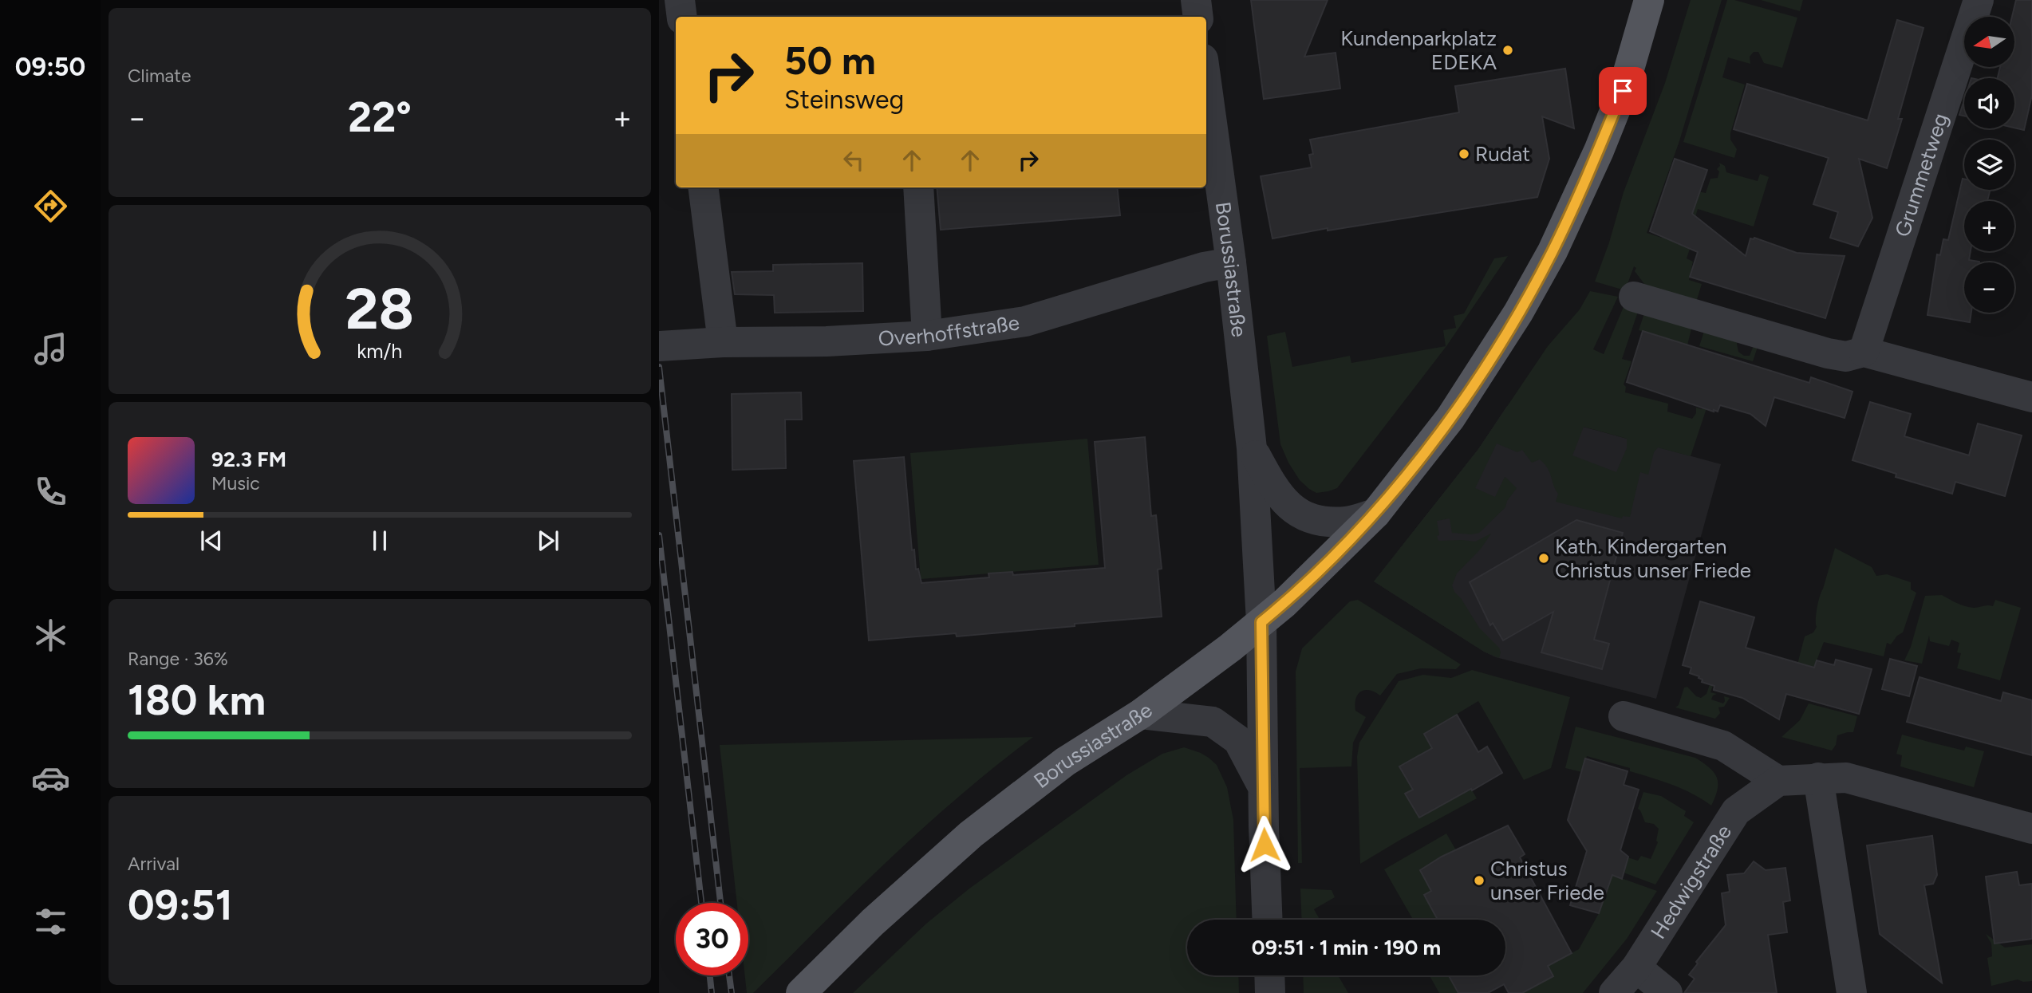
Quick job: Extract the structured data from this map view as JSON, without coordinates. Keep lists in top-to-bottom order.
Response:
{
  "streets": {
    "main road": ["Borussiastraße"],
    "street": ["Grummetweg", "Overhoffstraße", "Hedwigstraße"]
  },
  "crossings": [
    ["Borussiastraße", "Overhoffstraße"]
  ],
  "places": [
    "Kundenparkplatz EDEKA",
    "Rudat",
    "Kath. Kindergarten Christus unser Friede",
    "Christus unser Friede"
  ],
  "north": "left",
  "page": {
    "tabs": "09:50",
    "tile": [
      "Climate",
      ["Range · 36%", "180 km"],
      ["Arrival", "09:51"]
    ],
    "map_buttons": ["+", "−"],
    "turn": ["50 m", "Steinsweg"],
    "heat": ["−", "22°", "+"],
    "song": ["92.3 FM", "Music"],
    "limit": "30",
    "trip": "09:51 · 1 min · 190 m",
    "gauge": ["28", "km/h"]
  }
}
